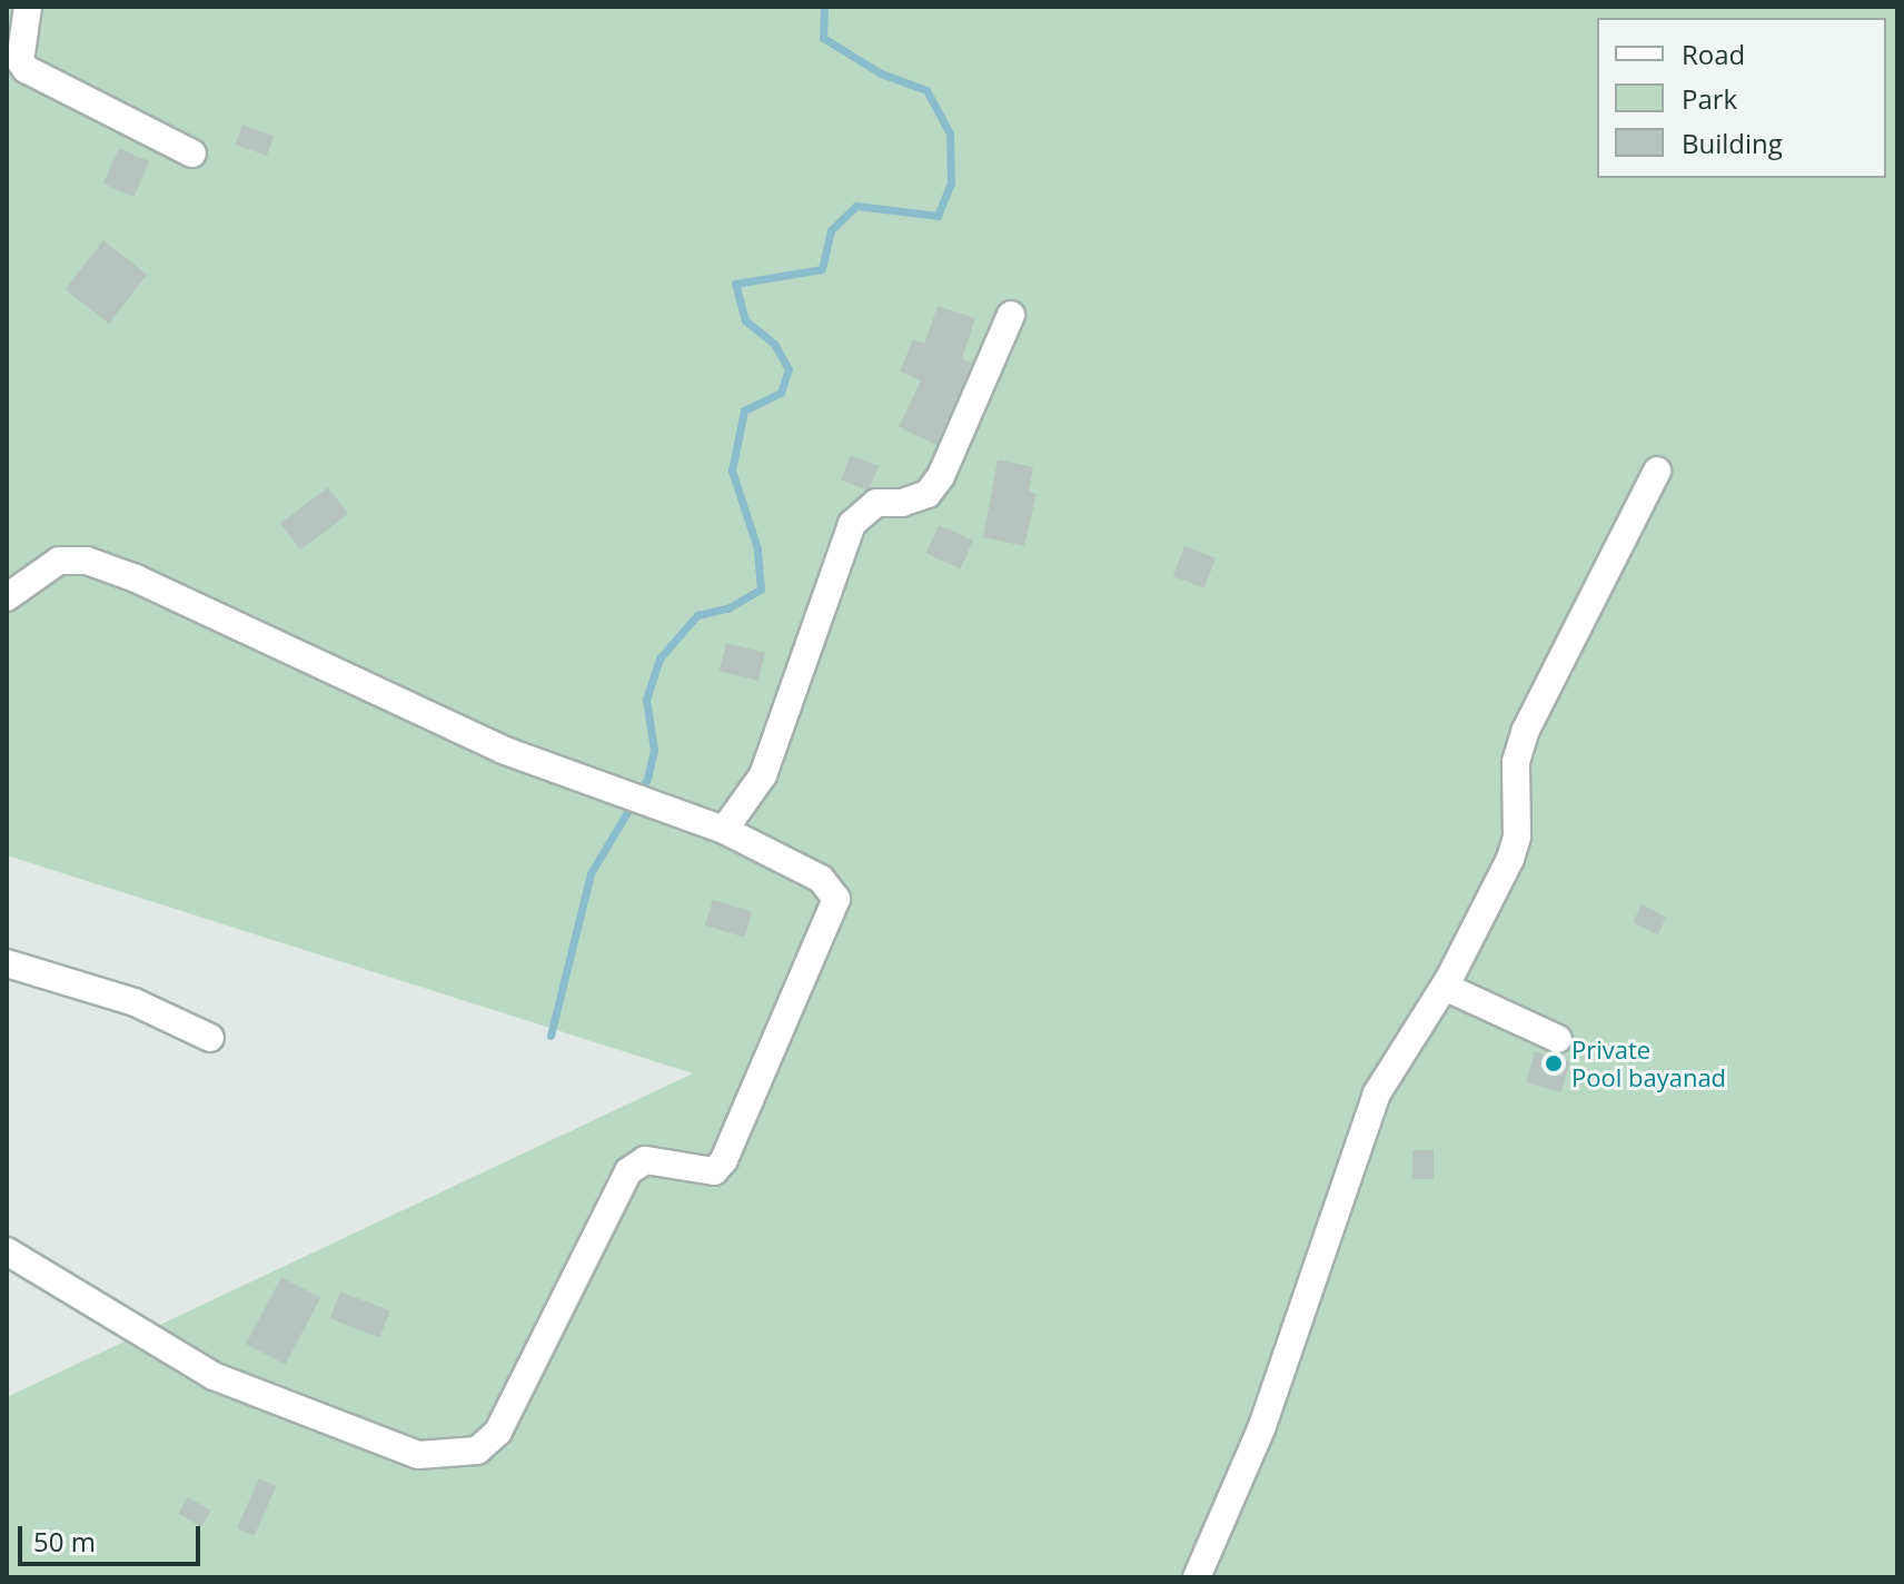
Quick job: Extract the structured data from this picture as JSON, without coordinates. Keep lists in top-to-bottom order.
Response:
{
  "places": ["Private Pool bayanad"],
  "legend": ["Road", "Park", "Building"],
  "scale_bar": "50 m"
}
